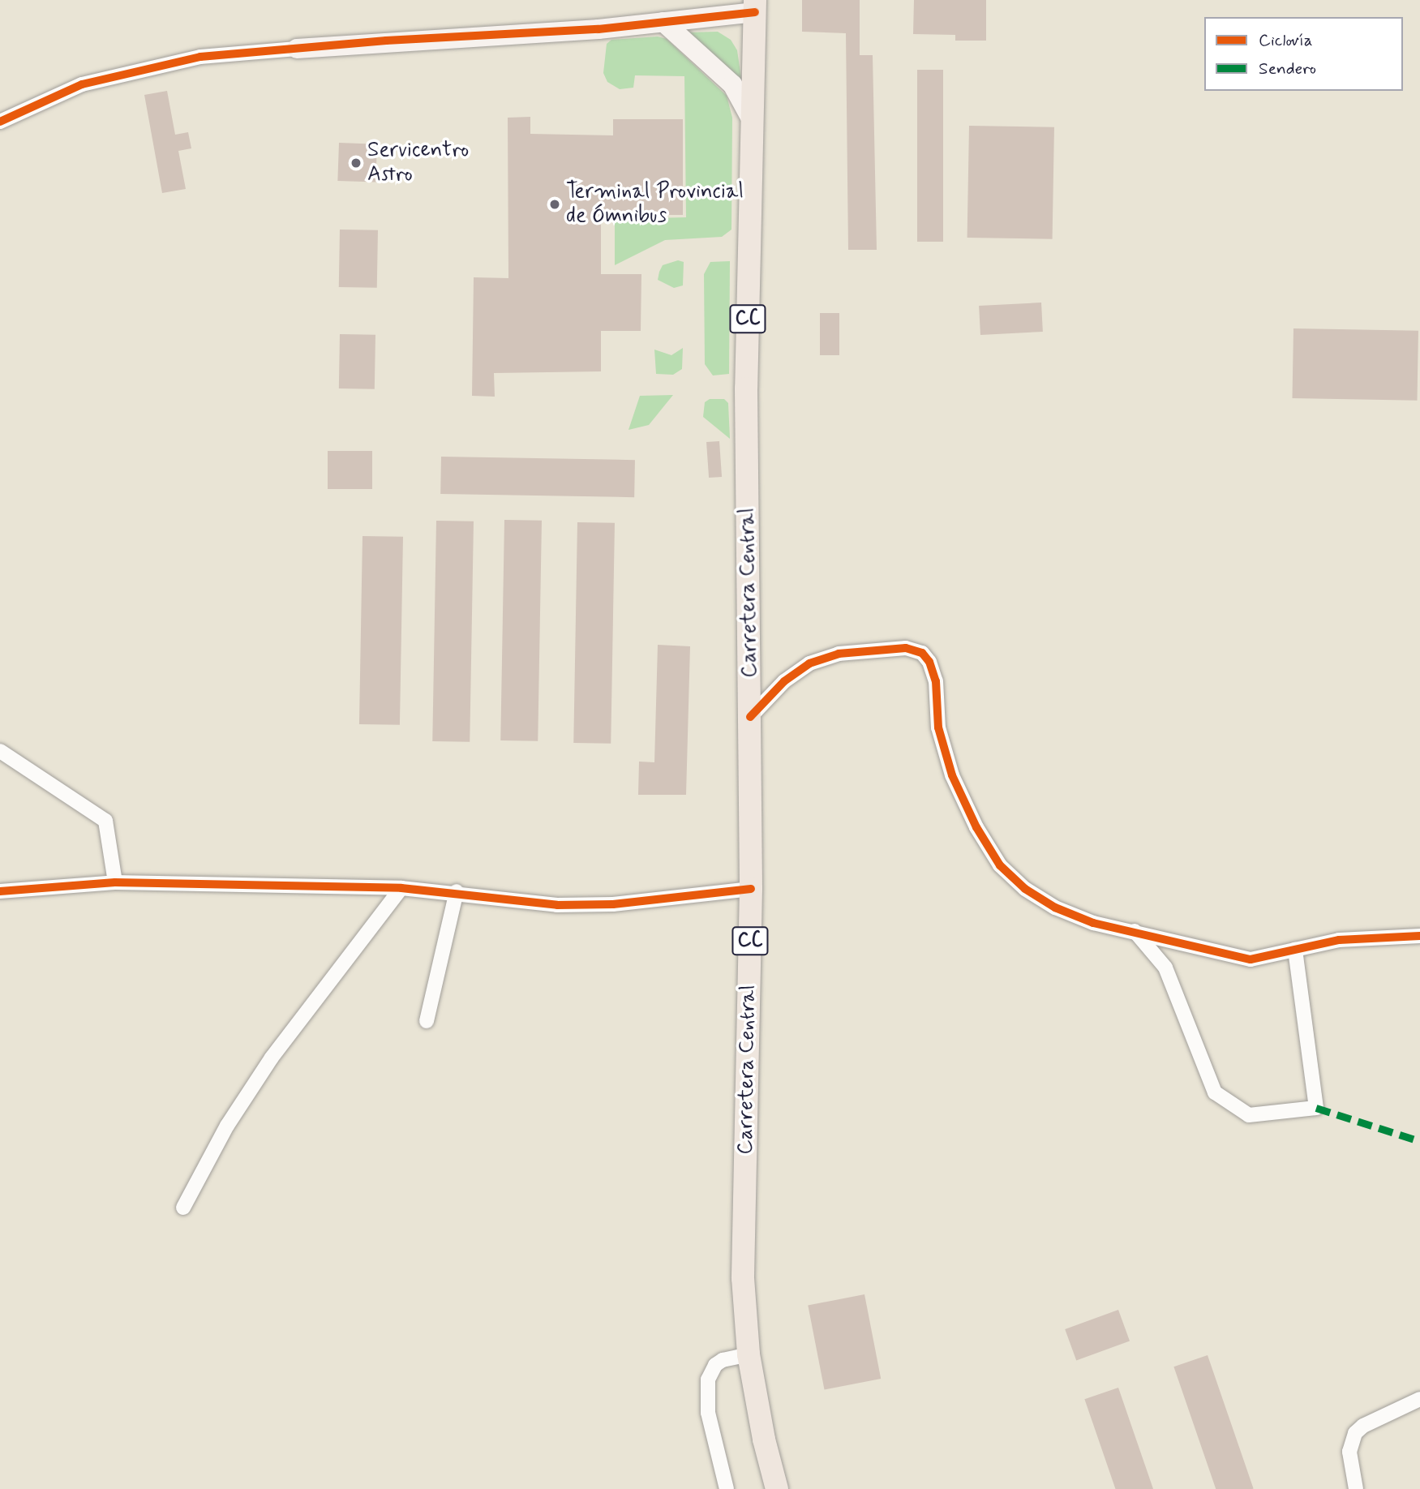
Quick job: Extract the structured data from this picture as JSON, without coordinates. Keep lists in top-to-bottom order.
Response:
{
  "streets": {
    "main road": ["CC", "Carretera Central"]
  },
  "places": ["Servicentro Astro", "Terminal Provincial de Ómnibus"],
  "legend": ["Ciclovía", "Sendero"]
}
